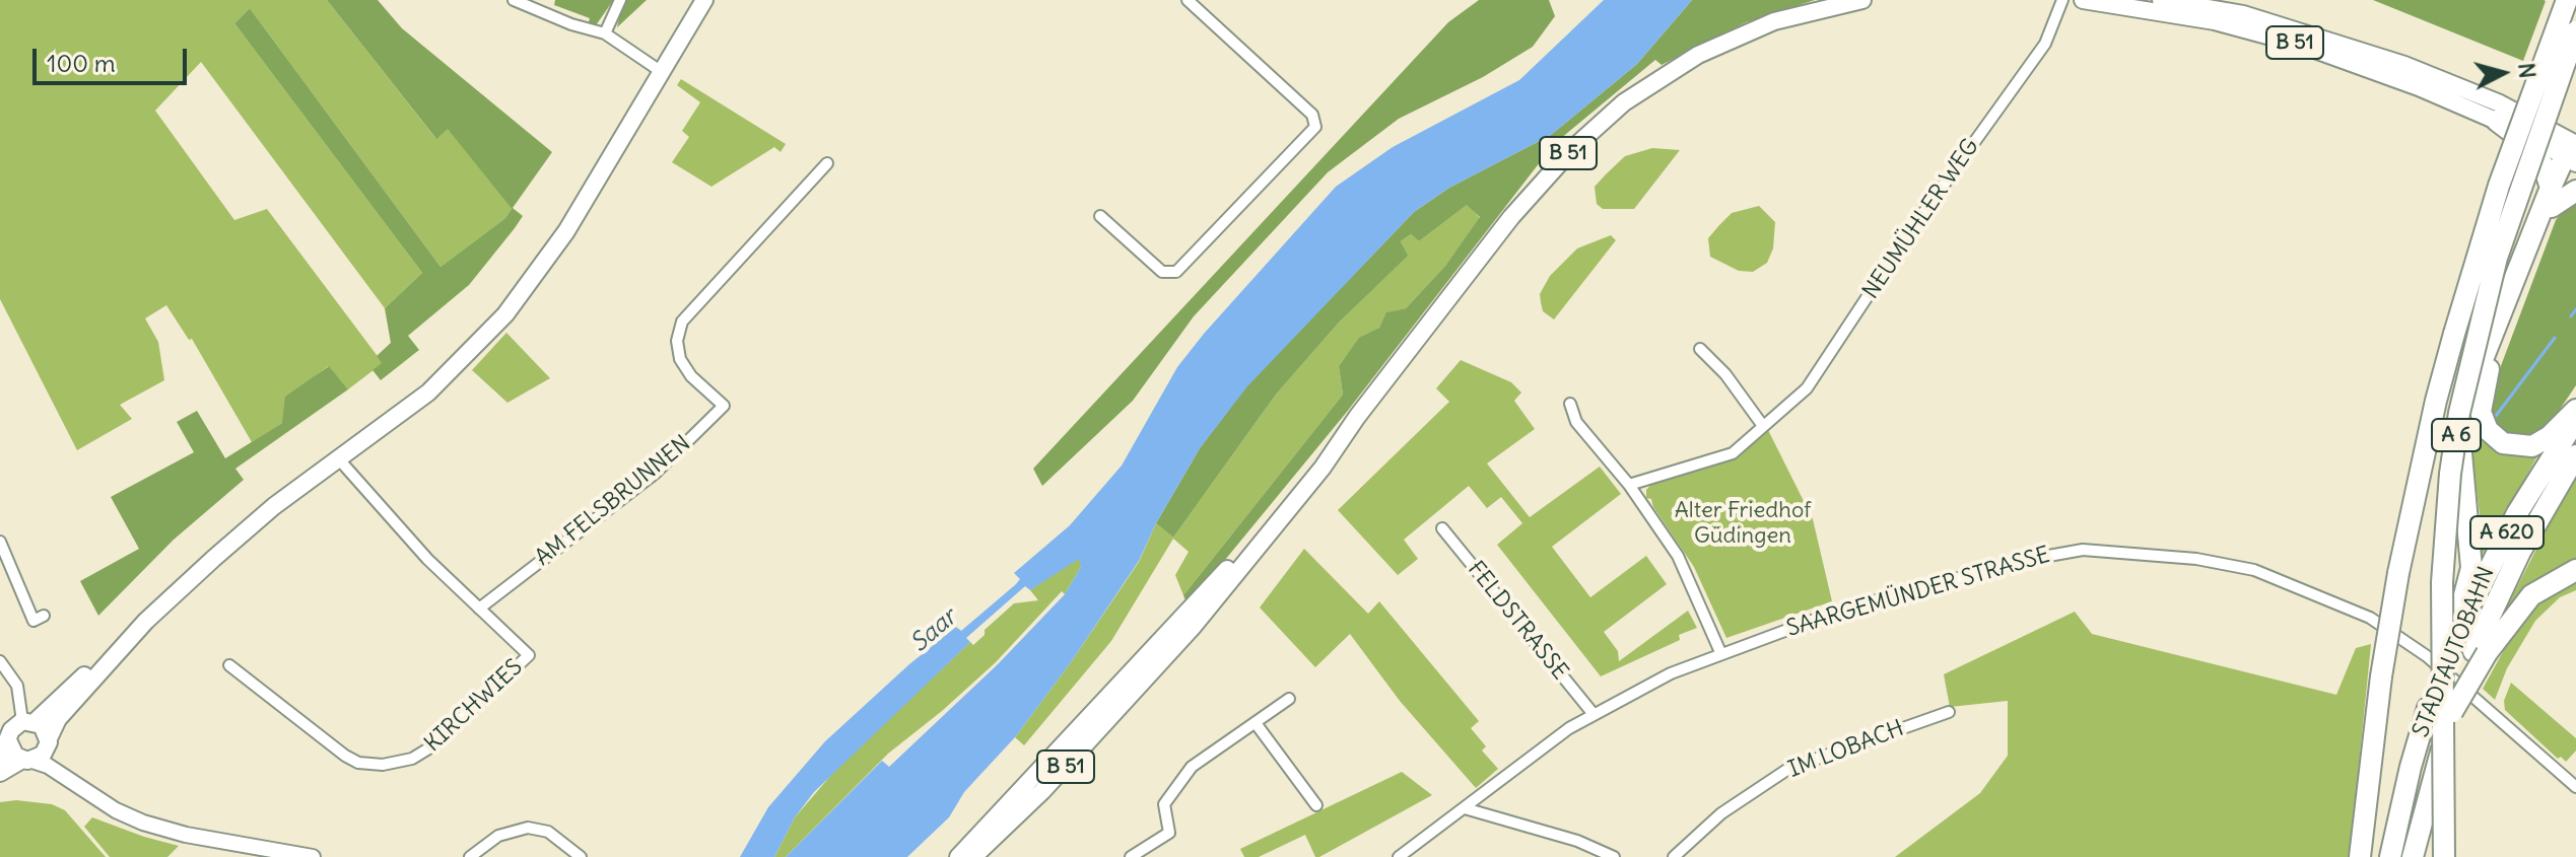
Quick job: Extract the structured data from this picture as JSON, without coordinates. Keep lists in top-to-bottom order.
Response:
{
  "streets": {
    "highway": ["A 6", "A 620", "STADTAUTOBAHN"],
    "main road": ["B 51"],
    "street": [
      "NEUMÜHLER WEG",
      "AM FELSBRUNNEN",
      "SAARGEMÜNDER STRASSE",
      "FELDSTRASSE",
      "KIRCHWIES",
      "IM LOBACH"
    ]
  },
  "crossings": [
    ["AM FELSBRUNNEN", "KIRCHWIES"],
    ["SAARGEMÜNDER STRASSE", "FELDSTRASSE"]
  ],
  "water": ["Saar"],
  "parks": ["Alter Friedhof Güdingen"],
  "scale_bar": "100 m",
  "north": "right"
}
